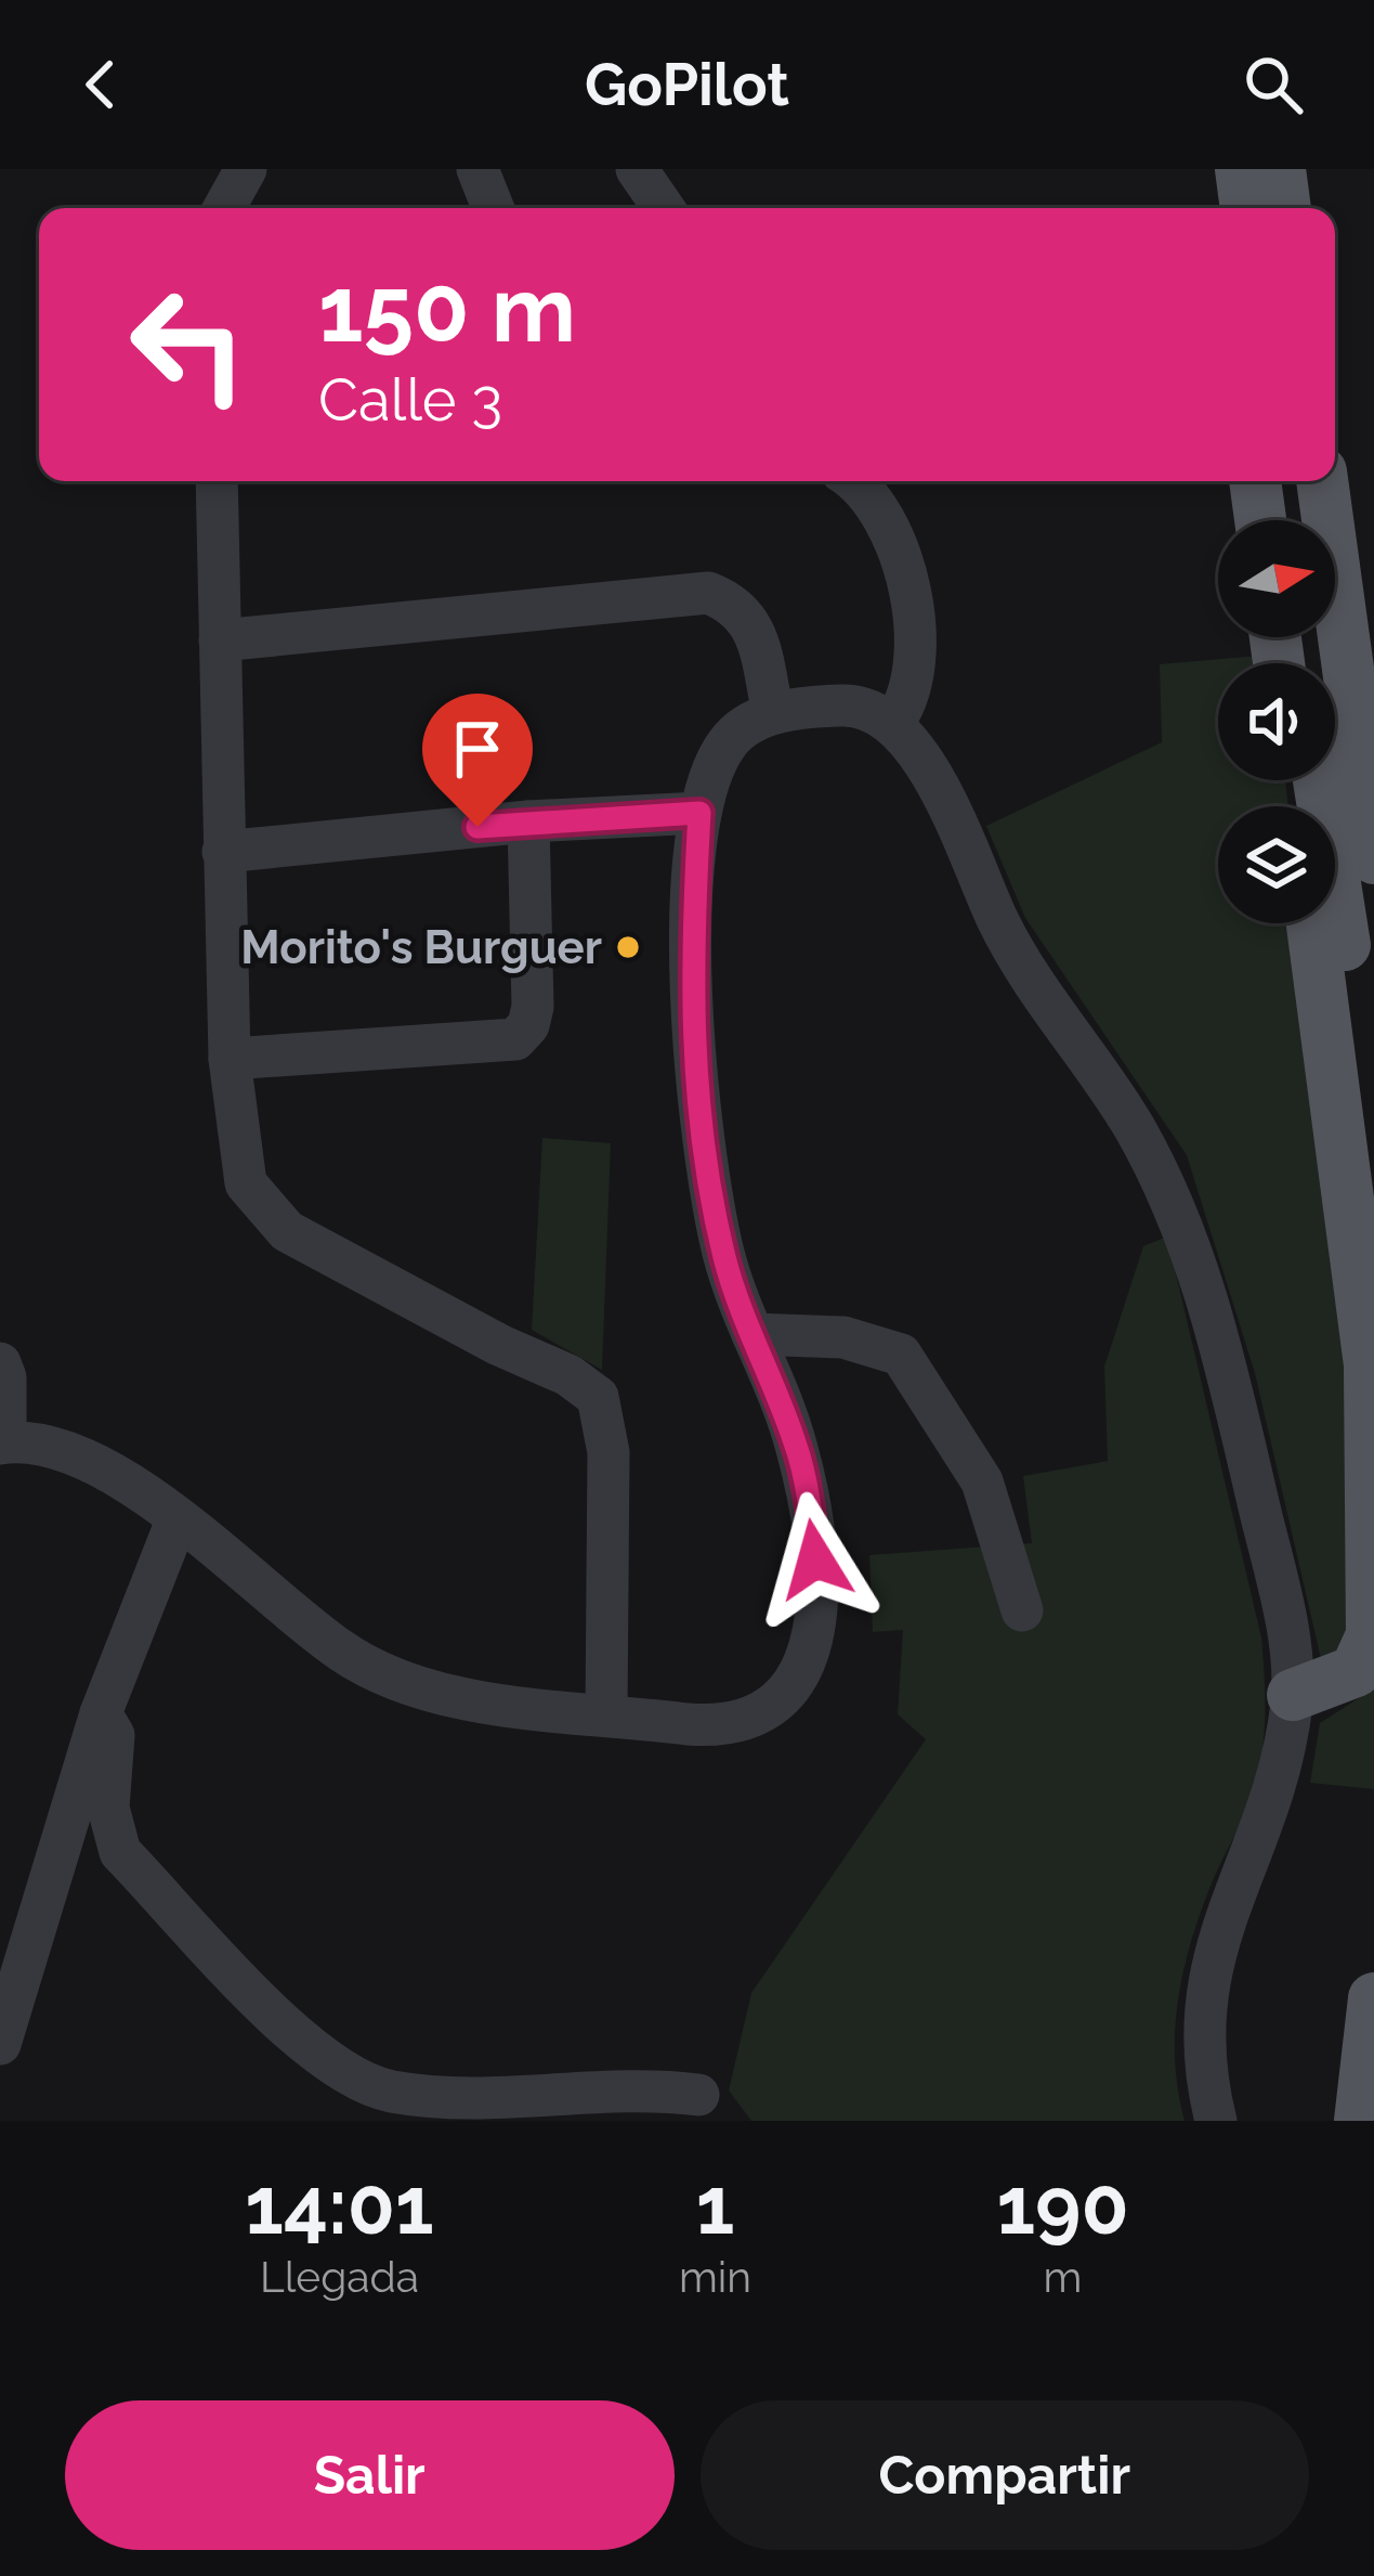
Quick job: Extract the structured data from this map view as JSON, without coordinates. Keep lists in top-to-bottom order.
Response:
{
  "places": ["Morito's Burguer"],
  "north": "right",
  "page": {
    "header": "GoPilot",
    "turn": ["150 m", "Calle 3"],
    "eta": [
      "14:01",
      "Llegada",
      "1",
      "min",
      "190",
      "m"
    ],
    "buttons": ["Salir", "Compartir"]
  }
}
